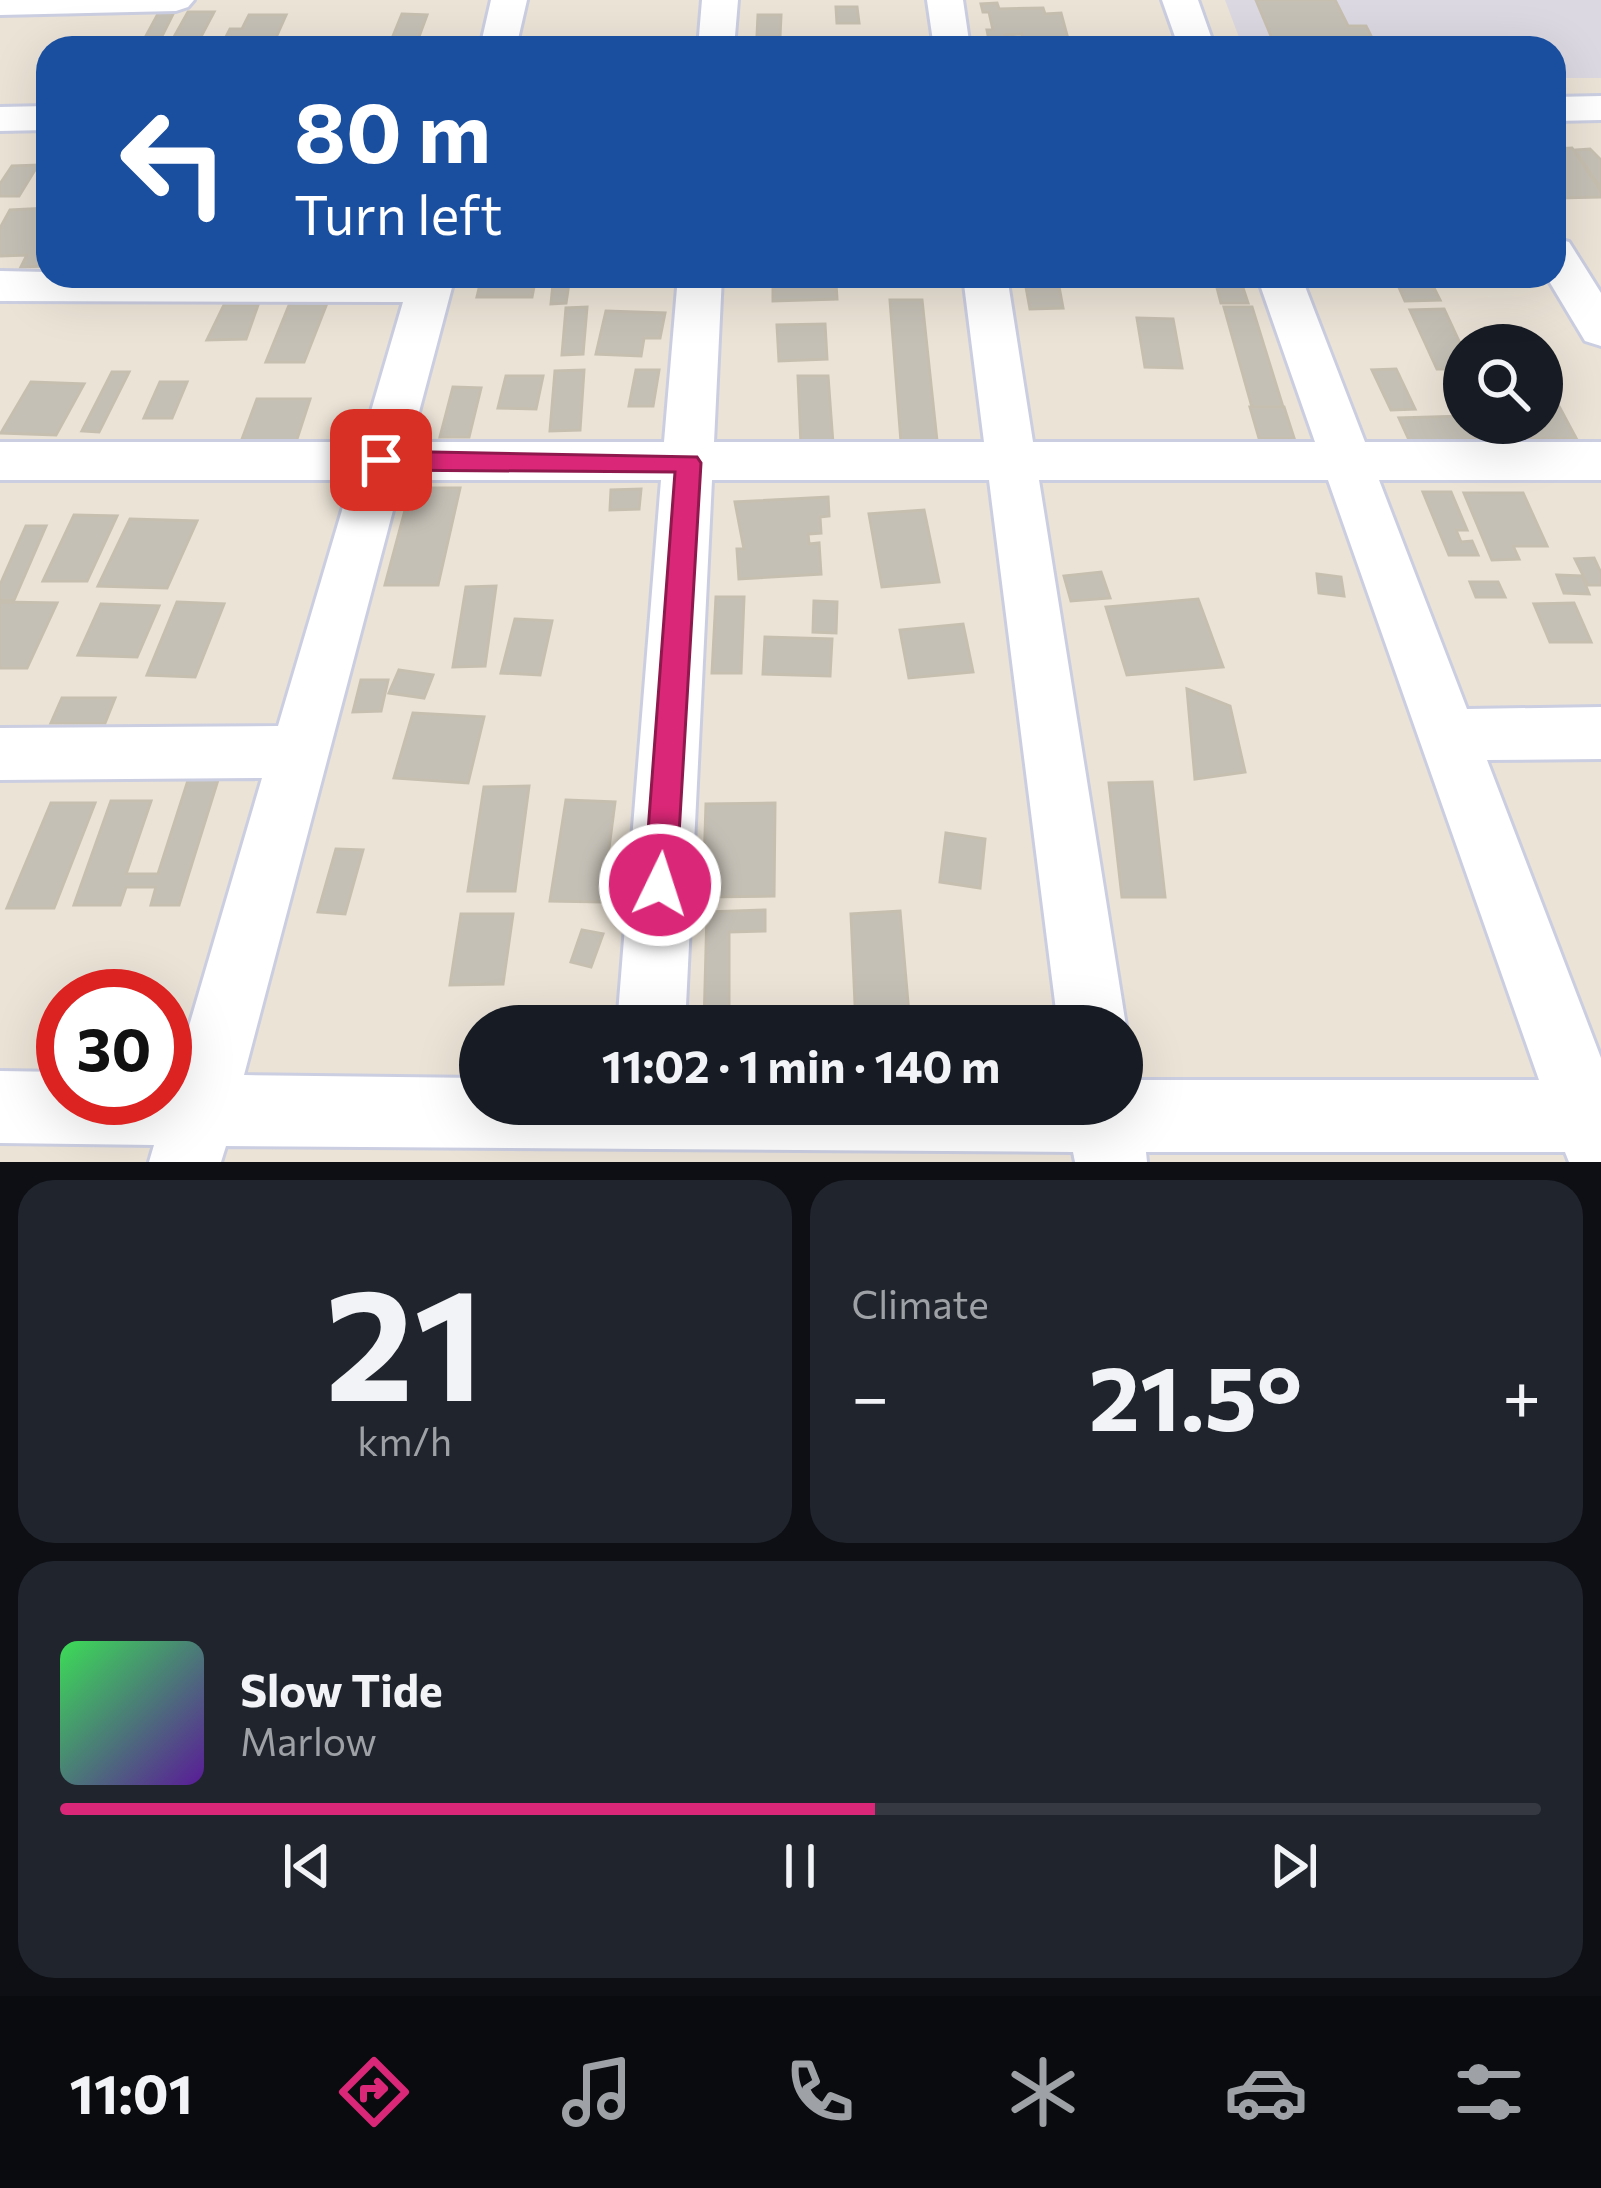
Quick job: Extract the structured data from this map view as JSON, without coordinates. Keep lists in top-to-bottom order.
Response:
{
  "page": {
    "turn": ["80 m", "Turn left"],
    "limit": "30",
    "trip": "11:02 · 1 min · 140 m",
    "tile": [
      ["21", "km/h"],
      "Climate"
    ],
    "heat": ["−", "21.5°", "+"],
    "song": ["Slow Tide", "Marlow"],
    "tabs": "11:01"
  }
}
